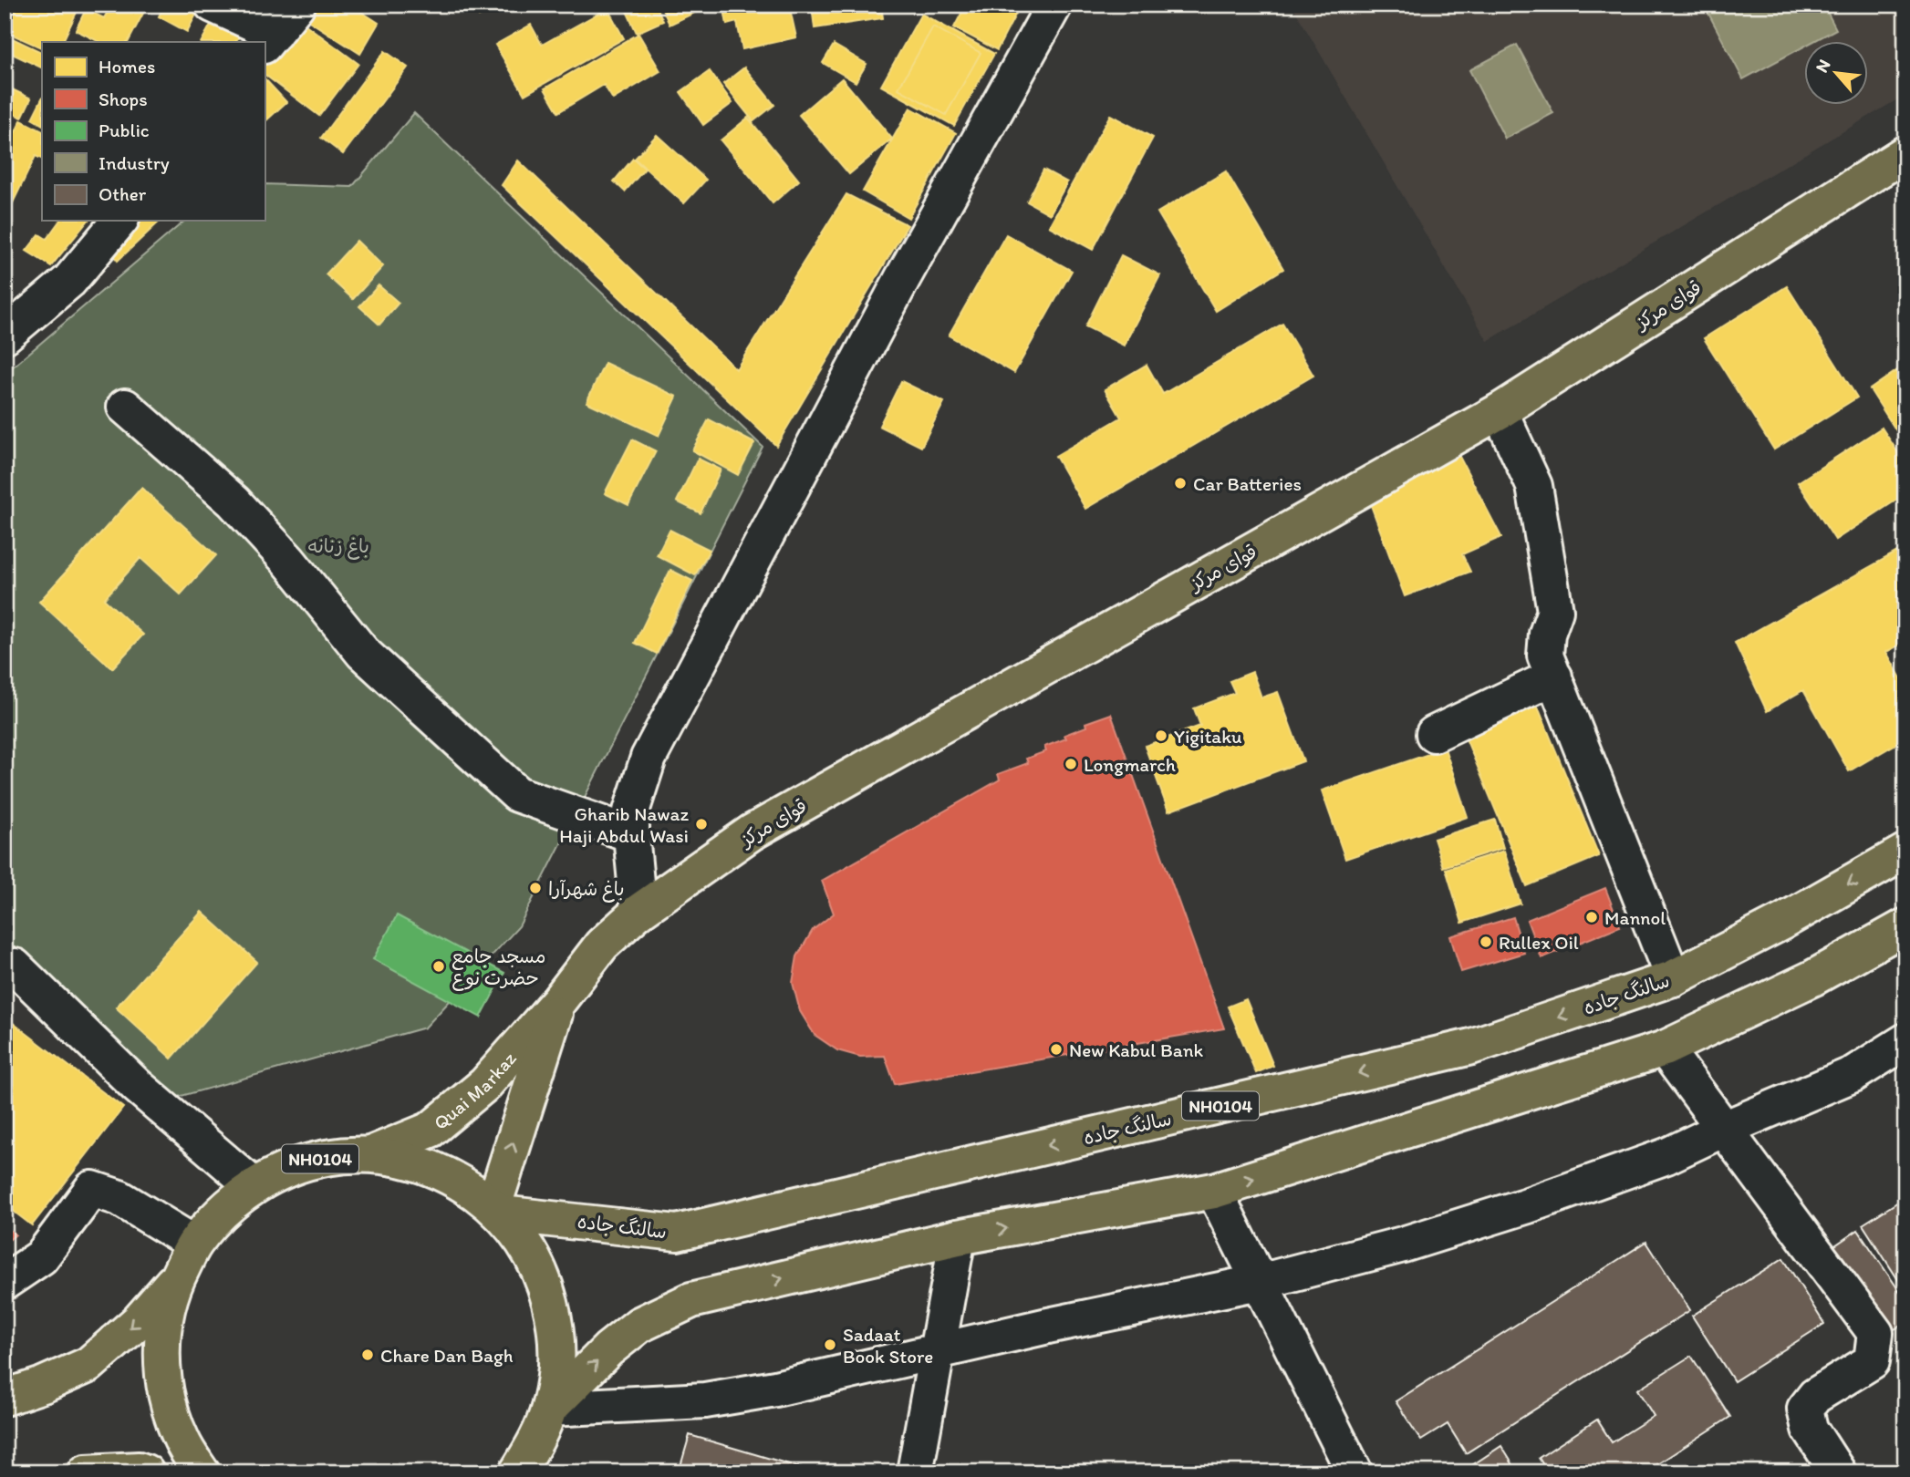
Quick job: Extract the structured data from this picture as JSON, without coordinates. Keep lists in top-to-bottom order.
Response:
{
  "streets": {
    "main road": [
      "قوای مرکز",
      "سالنگ جاده",
      "Quai Markaz",
      "NH0104"
    ]
  },
  "crossings": [
    ["قوای مرکز", "Quai Markaz"],
    ["سالنگ جاده", "NH0104"],
    ["Quai Markaz", "NH0104"]
  ],
  "parks": ["باغ زنانه"],
  "places": [
    "Car Batteries",
    "Yigitaku",
    "Longmarch",
    "Gharib Nawaz Haji Abdul Wasi",
    "باغ شهرآرا",
    "Mannol",
    "Rullex Oil",
    "مسجد جامع حضرت نوع",
    "New Kabul Bank",
    "Sadaat Book Store",
    "Chare Dan Bagh"
  ],
  "legend": [
    "Homes",
    "Shops",
    "Public",
    "Industry",
    "Other"
  ],
  "north": "top left"
}
